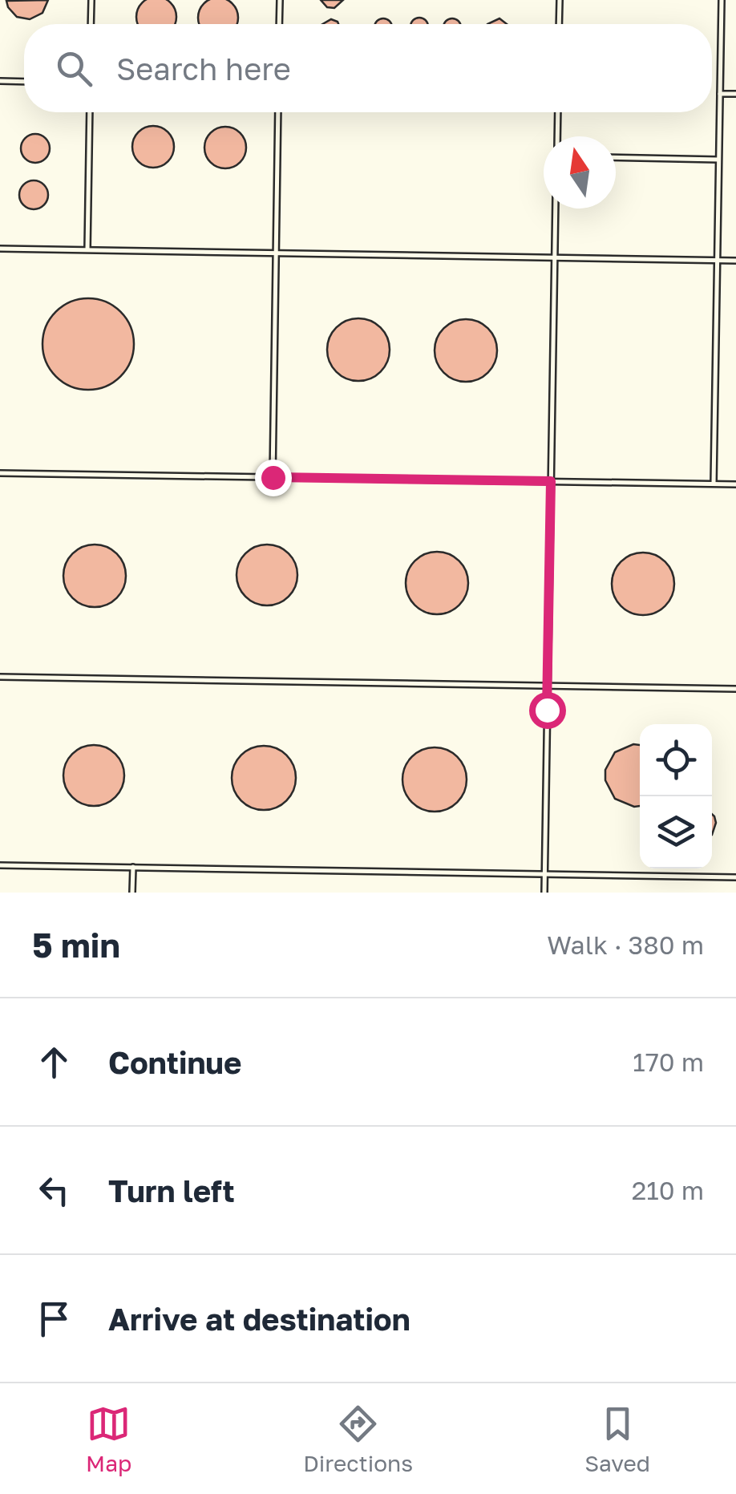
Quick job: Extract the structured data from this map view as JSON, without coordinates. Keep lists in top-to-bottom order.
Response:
{
  "north": "top",
  "page": {
    "search": "Search here",
    "heading": ["5 min", "Walk · 380 m"],
    "list": [
      ["Continue", "170 m"],
      ["Turn left", "210 m"],
      "Arrive at destination"
    ],
    "nav": ["Map", "Directions", "Saved"]
  }
}
